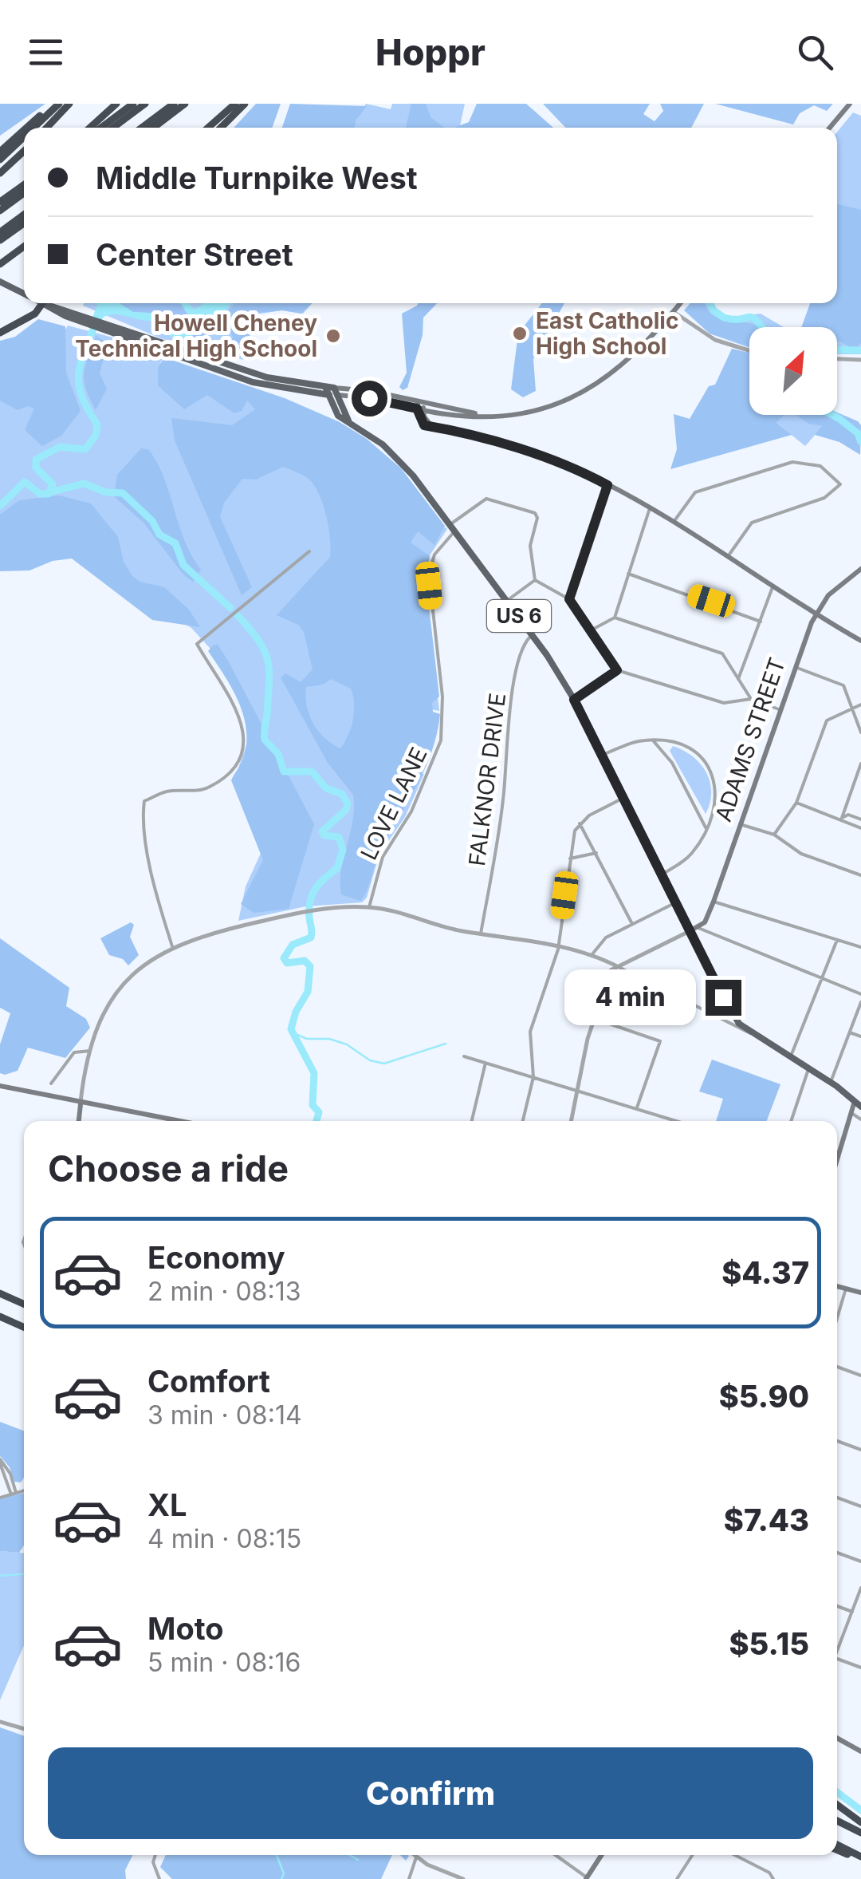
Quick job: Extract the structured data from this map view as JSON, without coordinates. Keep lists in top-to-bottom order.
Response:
{
  "streets": {
    "main road": ["US 6", "ADAMS STREET"],
    "street": ["FALKNOR DRIVE", "LOVE LANE"]
  },
  "crossings": [
    ["US 6", "FALKNOR DRIVE"],
    ["US 6", "LOVE LANE"]
  ],
  "places": ["East Catholic High School", "Howell Cheney Technical High School"],
  "north": "top right",
  "page": {
    "header": "Hoppr",
    "banner": ["Middle Turnpike West", "Center Street"],
    "bubble": "4 min",
    "heading": "Choose a ride",
    "list": [
      {
        "name": "Economy",
        "note": "2 min · 08:13",
        "value": "$4.37"
      },
      {
        "name": "Comfort",
        "note": "3 min · 08:14",
        "value": "$5.90"
      },
      {
        "name": "XL",
        "note": "4 min · 08:15",
        "value": "$7.43"
      },
      {
        "name": "Moto",
        "note": "5 min · 08:16",
        "value": "$5.15"
      }
    ],
    "buttons": "Confirm"
  }
}
